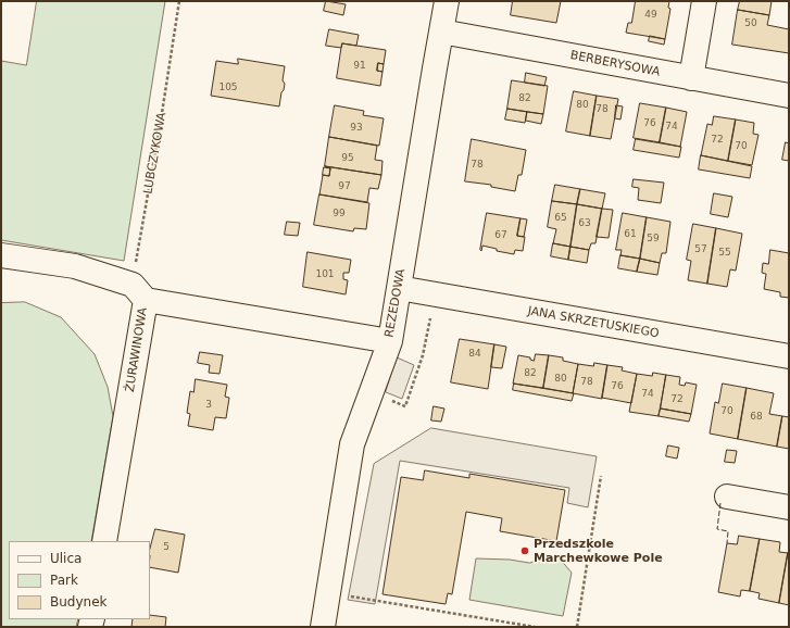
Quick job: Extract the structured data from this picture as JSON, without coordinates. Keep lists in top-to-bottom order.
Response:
{
  "streets": {
    "street": [
      "BERBERYSOWA",
      "REZEDOWA",
      "JANA SKRZETUSKIEGO",
      "ŻURAWINOWA"
    ],
    "path": ["LUBCZYKOWA"]
  },
  "crossings": [
    ["BERBERYSOWA", "REZEDOWA"],
    ["LUBCZYKOWA", "ŻURAWINOWA"],
    ["REZEDOWA", "JANA SKRZETUSKIEGO"],
    ["REZEDOWA", "ŻURAWINOWA"]
  ],
  "places": ["Przedszkole Marchewkowe Pole"],
  "house_numbers": [
    "49",
    "50",
    "91",
    "105",
    "82",
    "80",
    "78",
    "76",
    "74",
    "93",
    "72",
    "70",
    "95",
    "78",
    "97",
    "99",
    "65",
    "63",
    "61",
    "67",
    "59",
    "57",
    "55",
    "101",
    "84",
    "82",
    "80",
    "78",
    "76",
    "74",
    "72",
    "3",
    "70",
    "68",
    "5"
  ],
  "legend": ["Ulica", "Park", "Budynek"]
}
